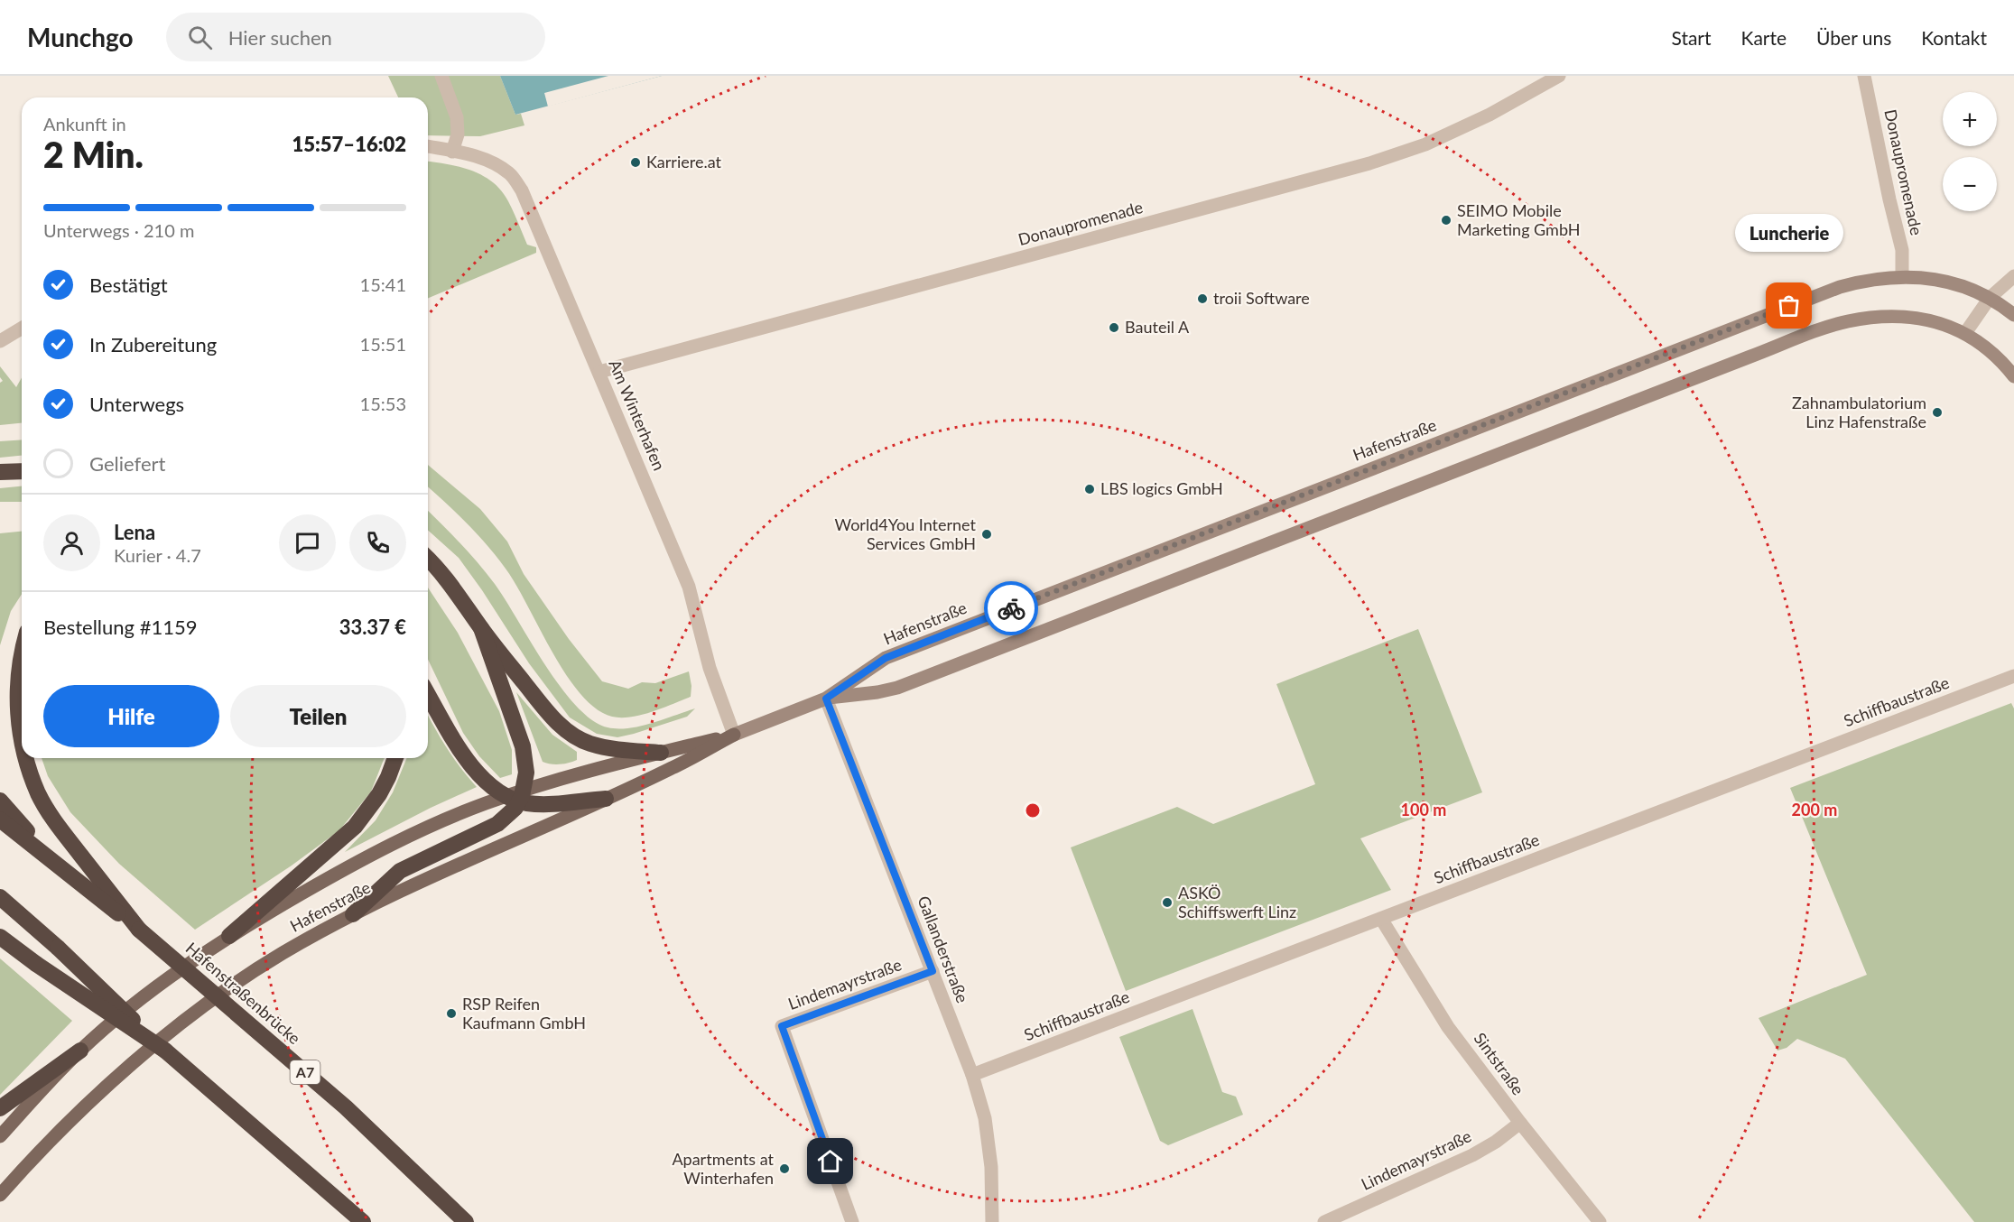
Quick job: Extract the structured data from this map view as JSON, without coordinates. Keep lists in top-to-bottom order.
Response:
{
  "streets": {
    "highway": ["Hafenstraßenbrücke", "A7"],
    "main road": ["Hafenstraße"],
    "street": [
      "Donaupromenade",
      "Am Winterhafen",
      "Schiffbaustraße",
      "Gallanderstraße",
      "Lindemayrstraße",
      "Sintstraße"
    ]
  },
  "crossings": [
    ["Donaupromenade", "Am Winterhafen"],
    ["Donaupromenade", "Hafenstraße"],
    ["Am Winterhafen", "Hafenstraße"],
    ["Hafenstraße", "Gallanderstraße"],
    ["Schiffbaustraße", "Gallanderstraße"],
    ["Schiffbaustraße", "Sintstraße"],
    ["Gallanderstraße", "Lindemayrstraße"],
    ["Lindemayrstraße", "Sintstraße"]
  ],
  "places": [
    "Karriere.at",
    "SEIMO Mobile Marketing GmbH",
    "troii Software",
    "Luncherie",
    "Bauteil A",
    "Zahnambulatorium Linz Hafenstraße",
    "LBS logics GmbH",
    "World4You Internet Services GmbH",
    "ASKÖ Schiffswerft Linz",
    "RSP Reifen Kaufmann GmbH",
    "Apartments at Winterhafen"
  ],
  "page": {
    "header": "Munchgo",
    "search": "Hier suchen",
    "nav": [
      "Start",
      "Karte",
      "Über uns",
      "Kontakt"
    ],
    "map_buttons": ["+", "−"],
    "heading": ["2 Min.", "Ankunft in", "15:57–16:02"],
    "panel": [
      "Lena",
      "Kurier · 4.7",
      "Bestellung #1159",
      "33.37 €"
    ],
    "bar": "Unterwegs · 210 m",
    "bubble": "Luncherie",
    "list": [
      ["Bestätigt", "15:41"],
      ["In Zubereitung", "15:51"],
      ["Unterwegs", "15:53"],
      "Geliefert"
    ],
    "buttons": ["Hilfe", "Teilen"]
  },
  "rings": ["100 m", "200 m"]
}
